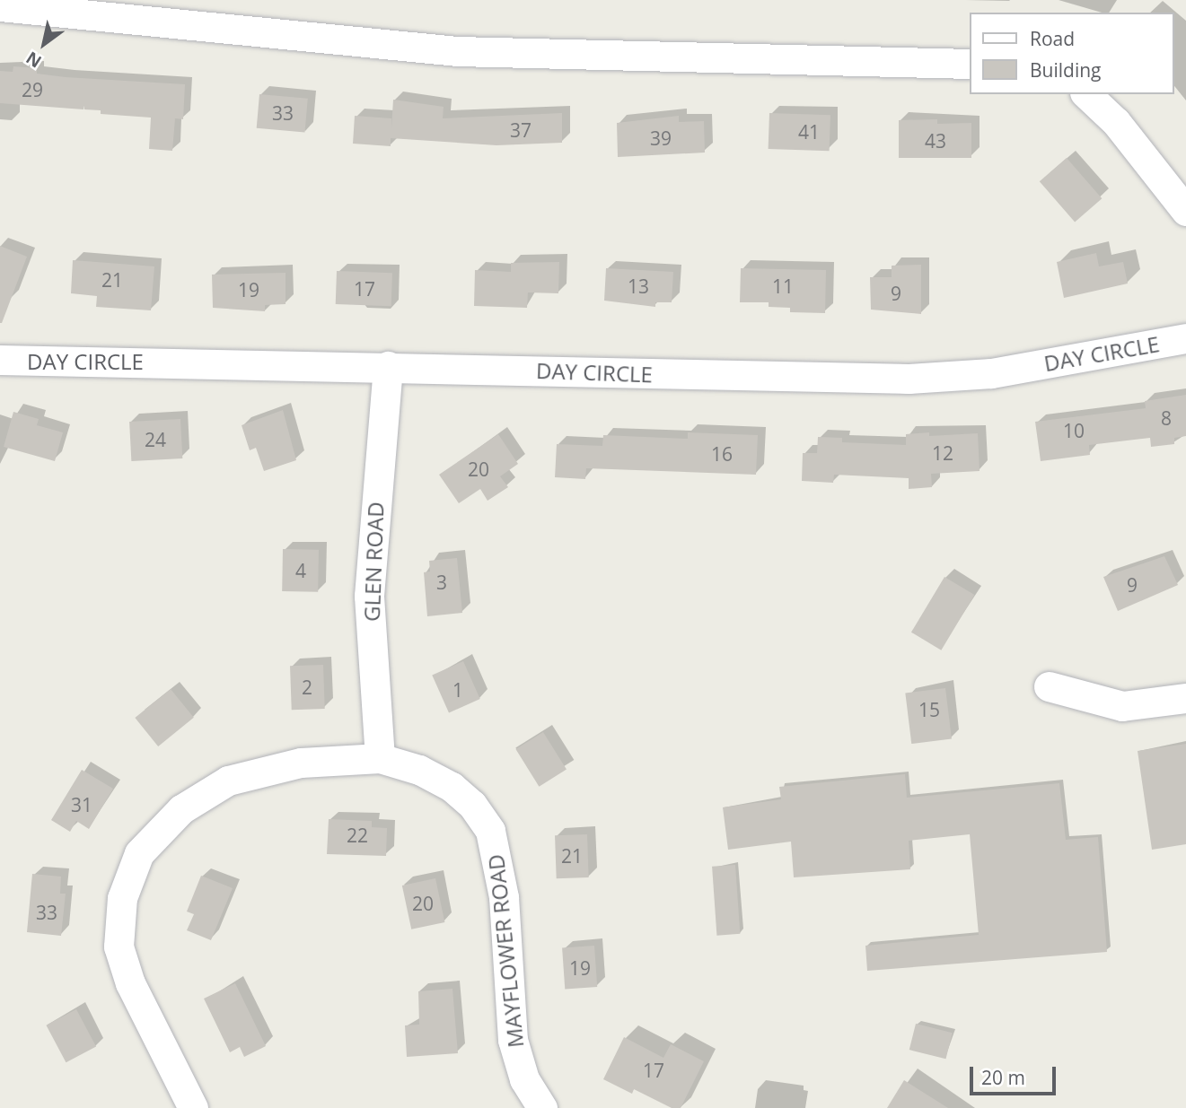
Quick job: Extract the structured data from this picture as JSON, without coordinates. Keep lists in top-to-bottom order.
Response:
{
  "streets": {
    "street": ["DAY CIRCLE", "GLEN ROAD", "MAYFLOWER ROAD"]
  },
  "crossings": [
    ["DAY CIRCLE", "GLEN ROAD"],
    ["GLEN ROAD", "MAYFLOWER ROAD"]
  ],
  "house_numbers": [
    "29",
    "33",
    "37",
    "41",
    "39",
    "43",
    "21",
    "13",
    "11",
    "17",
    "19",
    "9",
    "8",
    "10",
    "24",
    "12",
    "16",
    "20",
    "4",
    "3",
    "9",
    "2",
    "1",
    "15",
    "31",
    "22",
    "21",
    "20",
    "33",
    "19",
    "17"
  ],
  "legend": ["Road", "Building"],
  "scale_bar": "20 m",
  "north": "bottom left"
}
